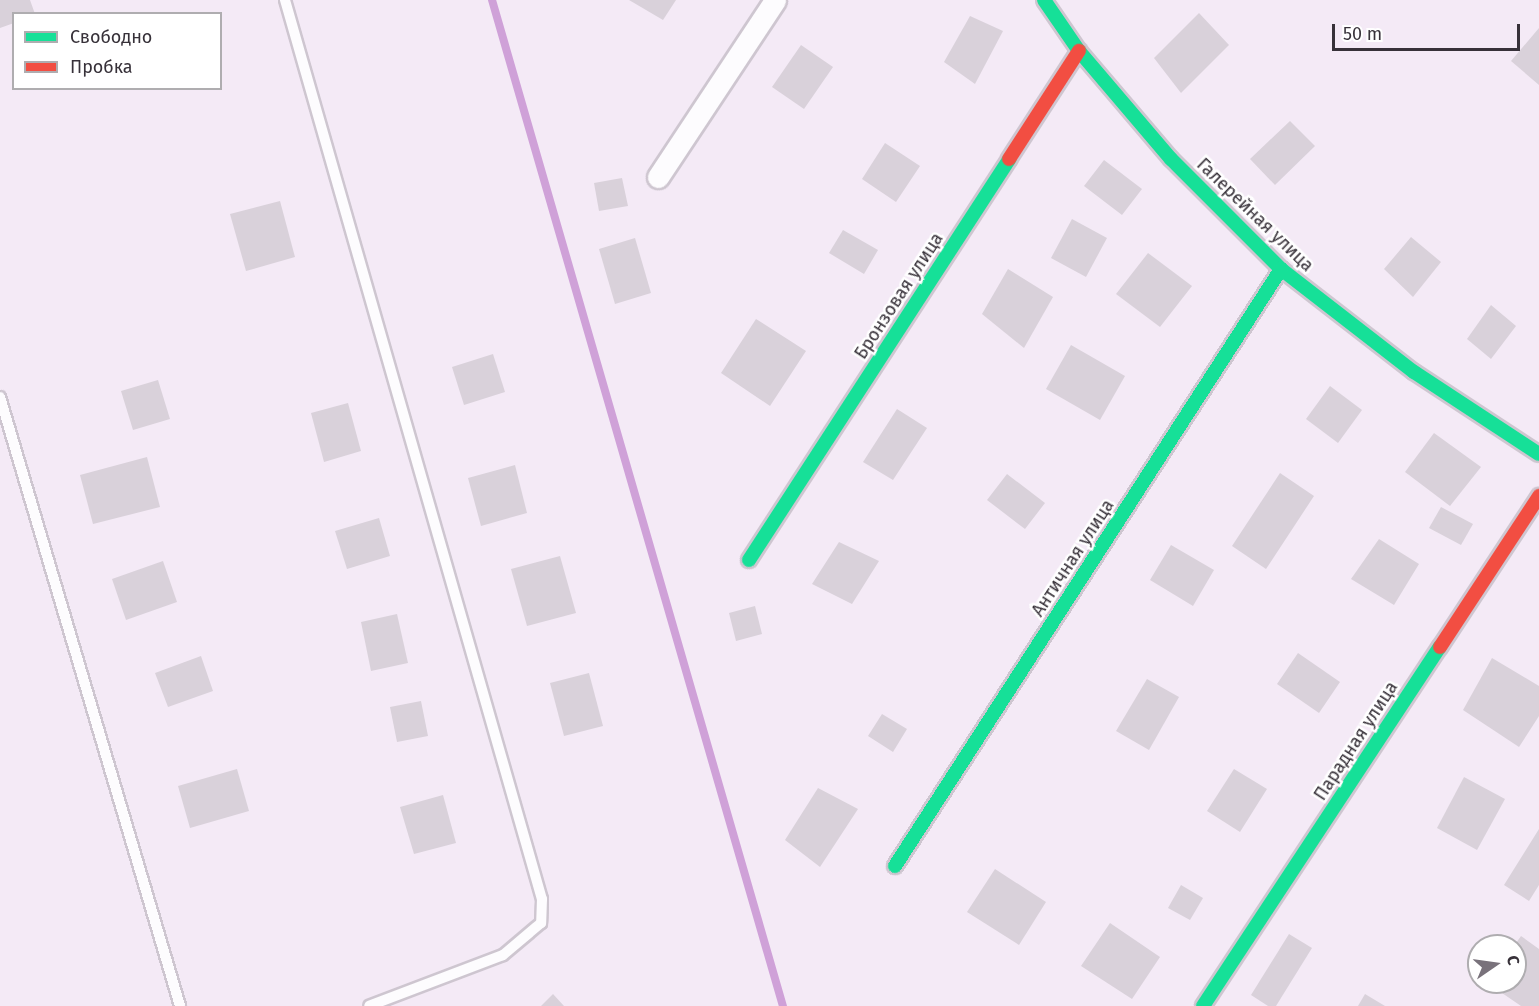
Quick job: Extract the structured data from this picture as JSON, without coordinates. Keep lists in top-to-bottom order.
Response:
{
  "streets": {
    "street": [
      "Галерейная улица",
      "Бронзовая улица",
      "Античная улица",
      "Парадная улица"
    ]
  },
  "crossings": [
    ["Галерейная улица", "Бронзовая улица"],
    ["Галерейная улица", "Античная улица"]
  ],
  "legend": ["Свободно", "Пробка"],
  "scale_bar": "50 m",
  "north": "right"
}
